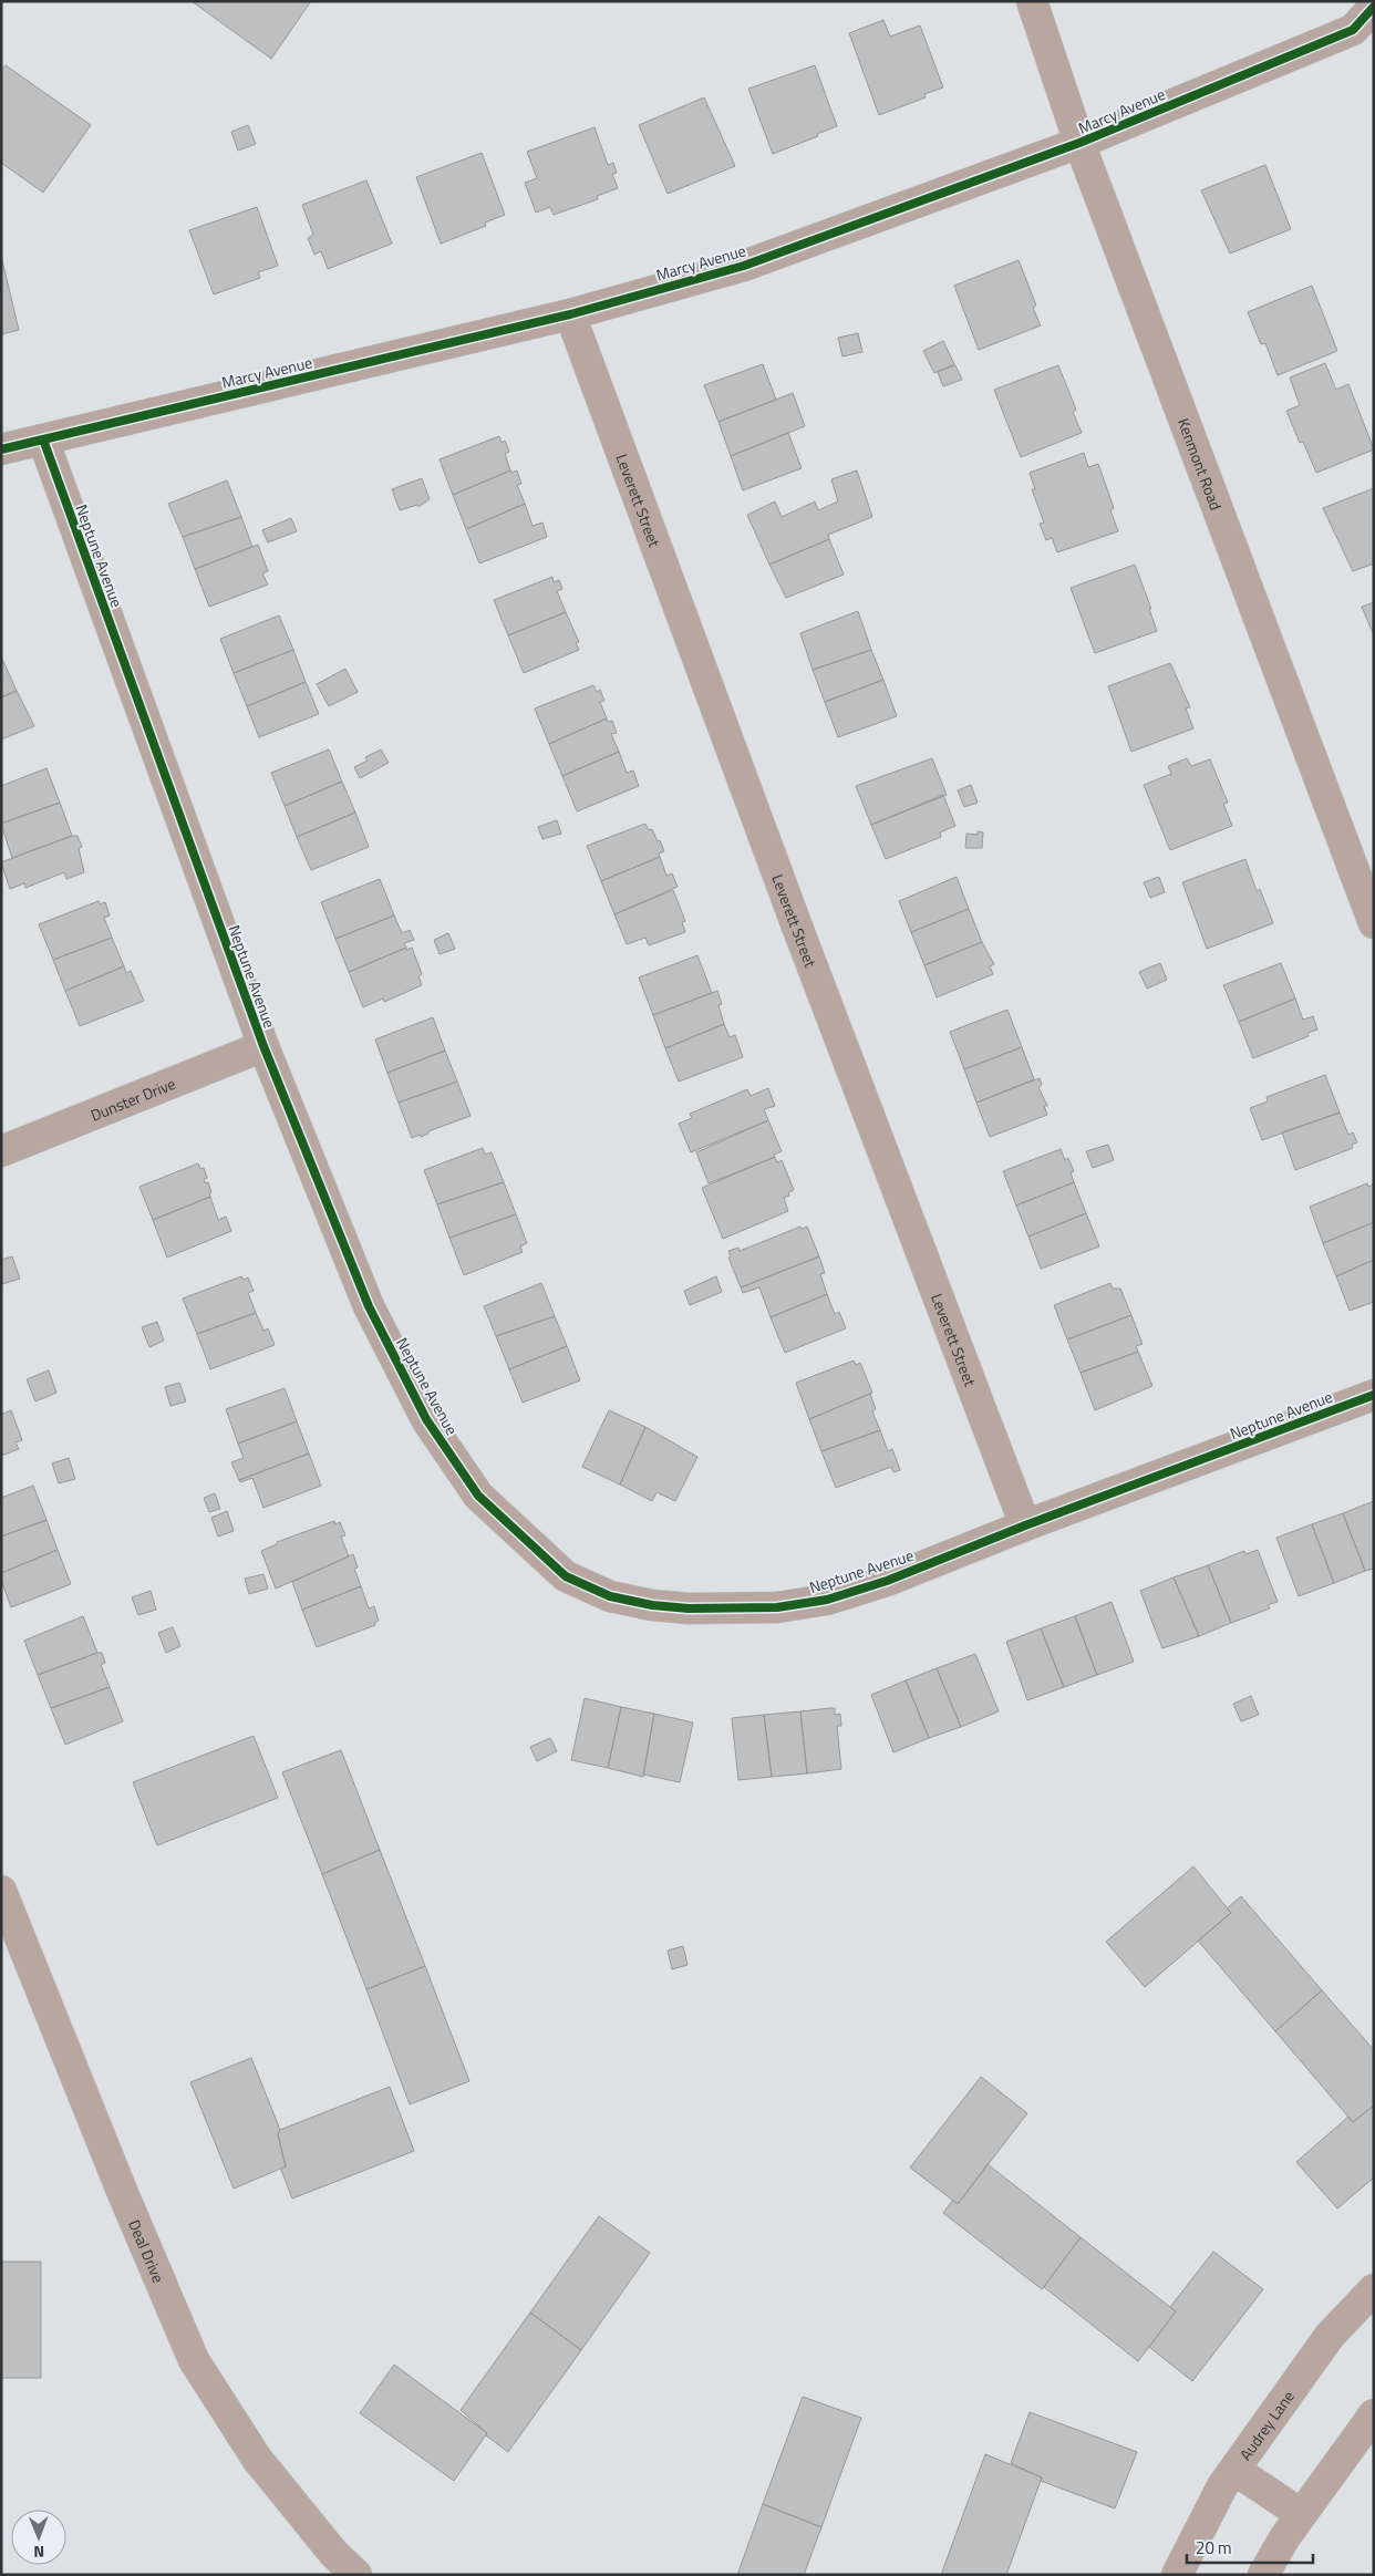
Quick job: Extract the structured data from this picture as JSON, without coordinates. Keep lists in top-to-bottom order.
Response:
{
  "streets": {
    "street": [
      "Marcy Avenue",
      "Kenmont Road",
      "Leverett Street",
      "Neptune Avenue",
      "Dunster Drive",
      "Deal Drive",
      "Audrey Lane"
    ]
  },
  "crossings": [
    ["Marcy Avenue", "Kenmont Road"],
    ["Marcy Avenue", "Leverett Street"],
    ["Marcy Avenue", "Neptune Avenue"],
    ["Leverett Street", "Neptune Avenue"],
    ["Neptune Avenue", "Dunster Drive"]
  ],
  "scale_bar": "20 m",
  "north": "bottom"
}
